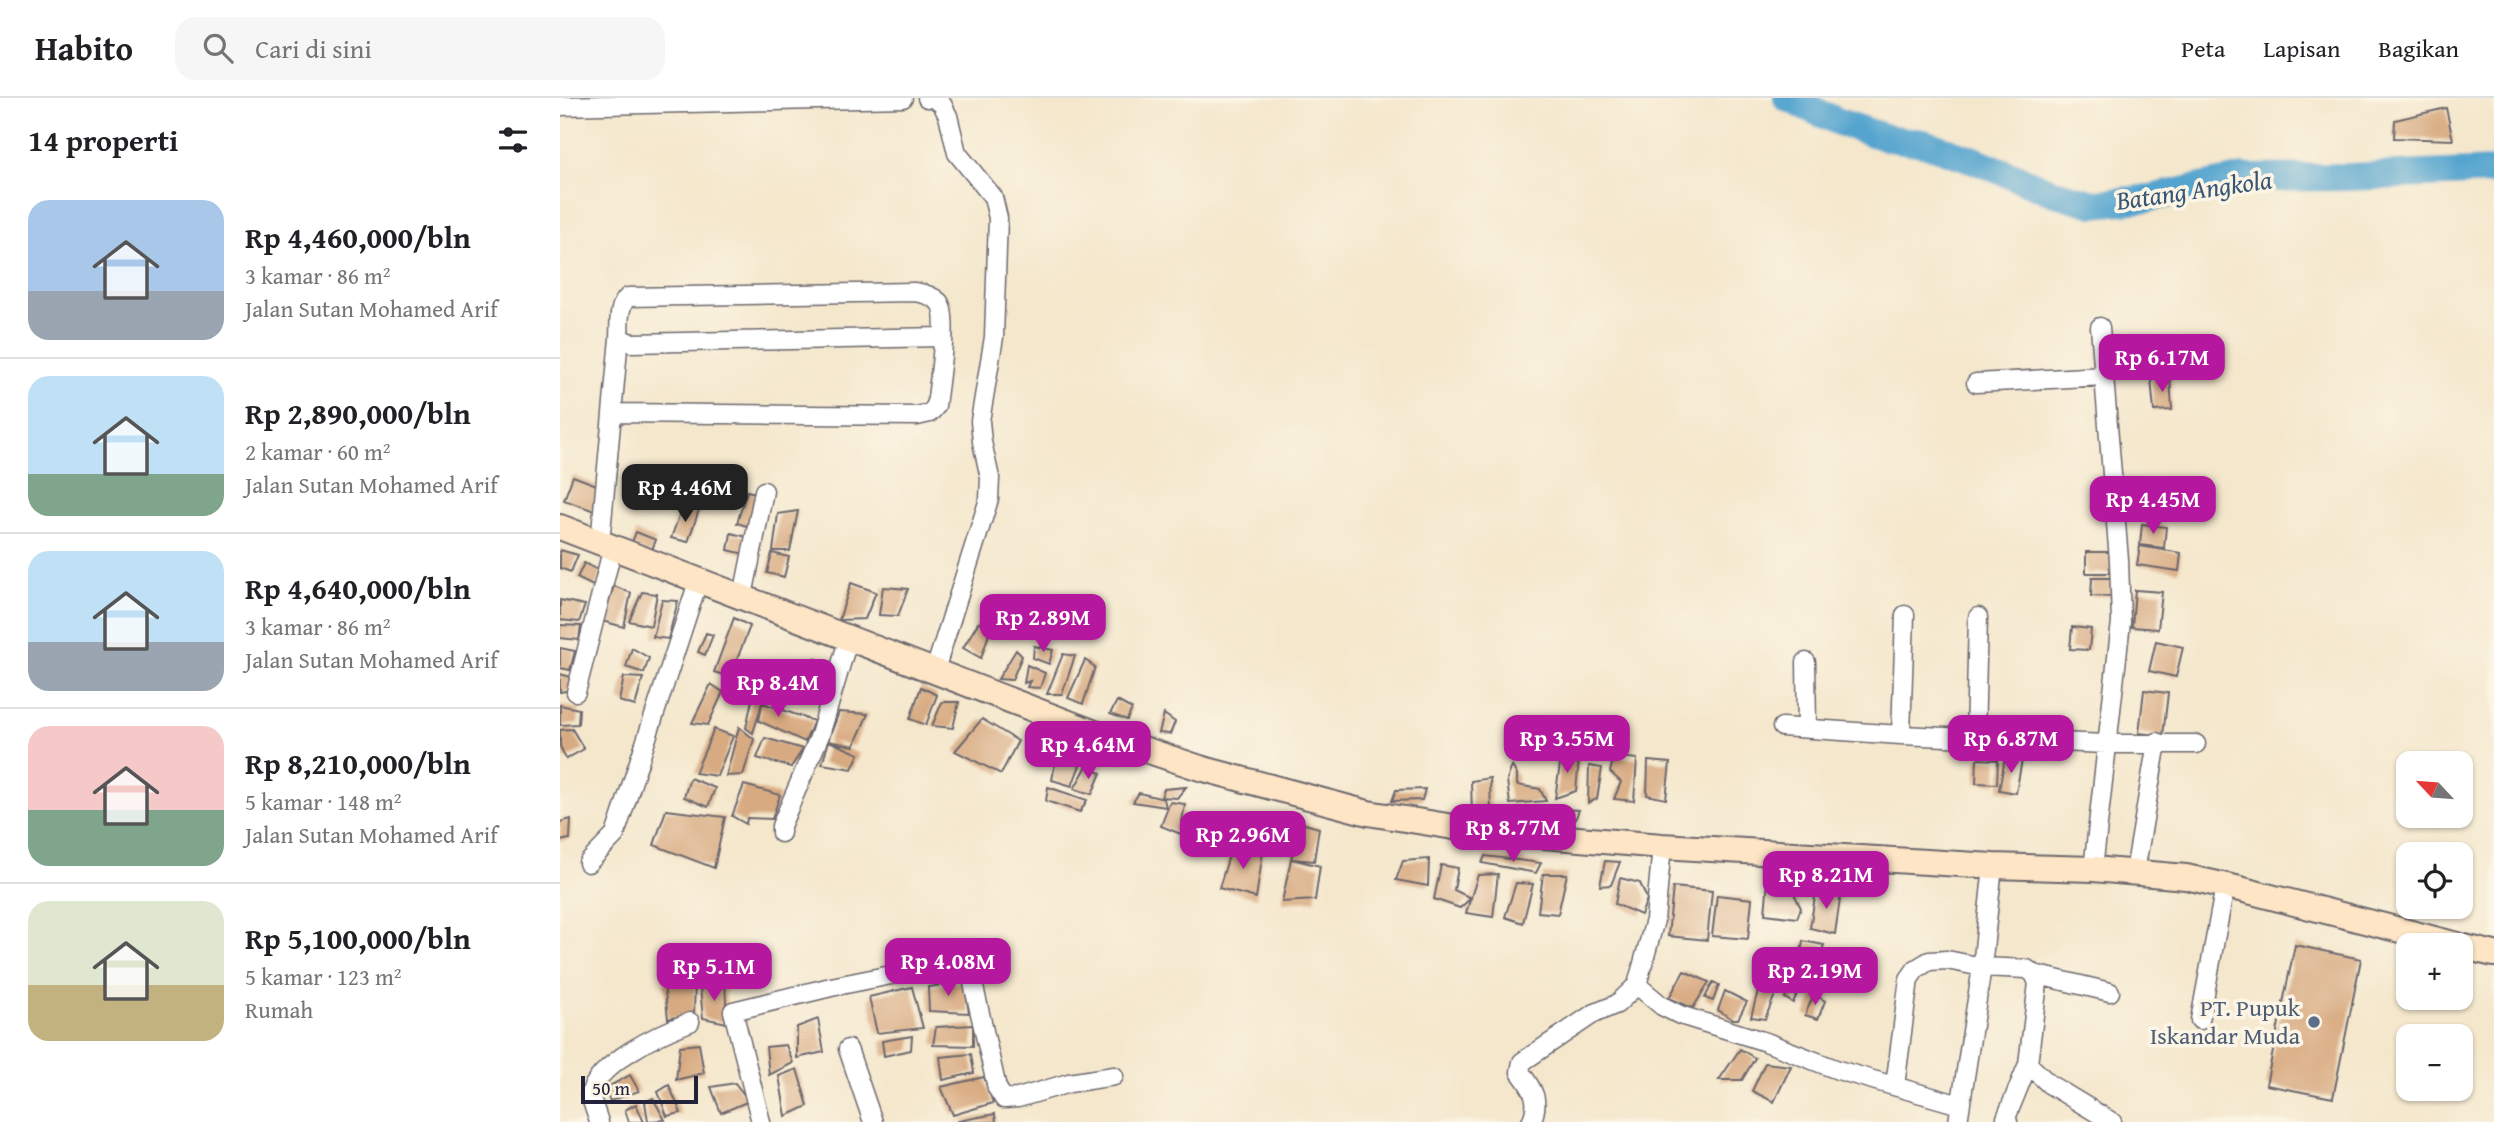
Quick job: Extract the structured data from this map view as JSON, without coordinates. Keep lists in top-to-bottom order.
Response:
{
  "water": ["Batang Angkola"],
  "places": ["PT. Pupuk Iskandar Muda"],
  "scale_bar": "50 m",
  "north": "top left",
  "page": {
    "header": "Habito",
    "search": "Cari di sini",
    "nav": ["Peta", "Lapisan", "Bagikan"],
    "heading": "14 properti",
    "list": [
      {
        "name": "Rp 4,460,000/bln",
        "note": "3 kamar · 86 m² · Jalan Sutan Mohamed Arif"
      },
      {
        "name": "Rp 2,890,000/bln",
        "note": "2 kamar · 60 m² · Jalan Sutan Mohamed Arif"
      },
      {
        "name": "Rp 4,640,000/bln",
        "note": "3 kamar · 86 m² · Jalan Sutan Mohamed Arif"
      },
      {
        "name": "Rp 8,210,000/bln",
        "note": "5 kamar · 148 m² · Jalan Sutan Mohamed Arif"
      },
      {
        "name": "Rp 5,100,000/bln",
        "note": "5 kamar · 123 m² · Rumah"
      }
    ],
    "price": [
      "Rp 6.17M",
      "Rp 4.46M",
      "Rp 4.45M",
      "Rp 2.89M",
      "Rp 8.4M",
      "Rp 3.55M",
      "Rp 6.87M",
      "Rp 4.64M",
      "Rp 8.77M",
      "Rp 2.96M",
      "Rp 8.21M",
      "Rp 4.08M",
      "Rp 5.1M",
      "Rp 2.19M"
    ],
    "map_buttons": ["+", "−"],
    "scale": "50 m"
  }
}
